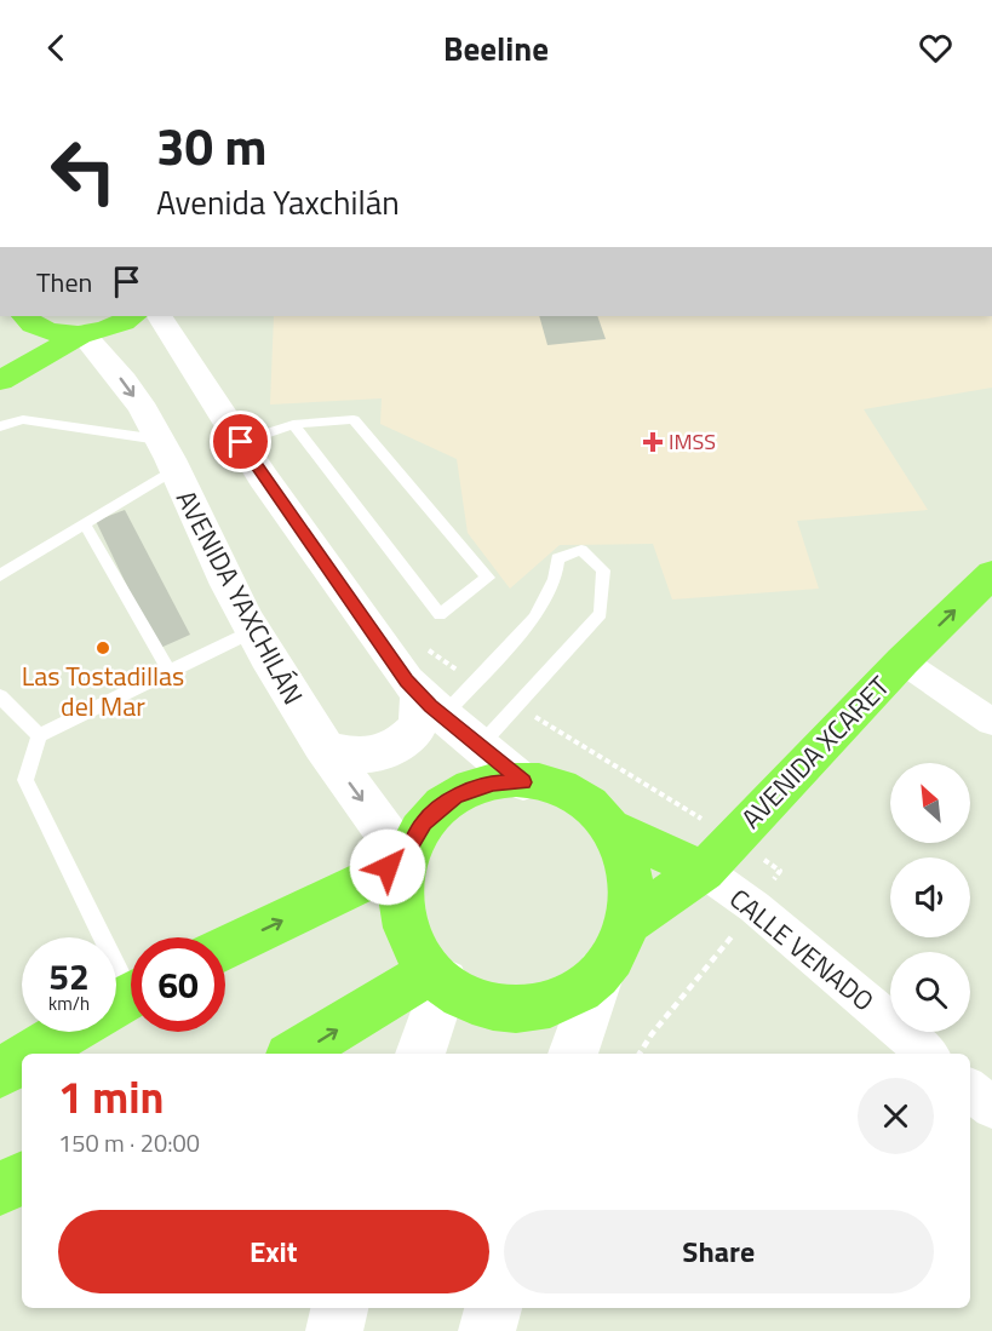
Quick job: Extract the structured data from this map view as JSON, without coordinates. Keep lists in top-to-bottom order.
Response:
{
  "streets": {
    "main road": ["AVENIDA YAXCHILÁN", "AVENIDA XCARET"],
    "street": ["CALLE VENADO"]
  },
  "crossings": [
    ["AVENIDA YAXCHILÁN", "AVENIDA XCARET"],
    ["AVENIDA XCARET", "CALLE VENADO"]
  ],
  "places": {
    "health": ["IMSS"],
    "other": ["Las Tostadillas del Mar"]
  },
  "north": "top left",
  "page": {
    "header": "Beeline",
    "turn": ["30 m", "Avenida Yaxchilán"],
    "then": "Then",
    "speed": "52 km/h",
    "limit": "60",
    "heading": ["1 min", "150 m · 20:00"],
    "buttons": ["Exit", "Share"]
  }
}
